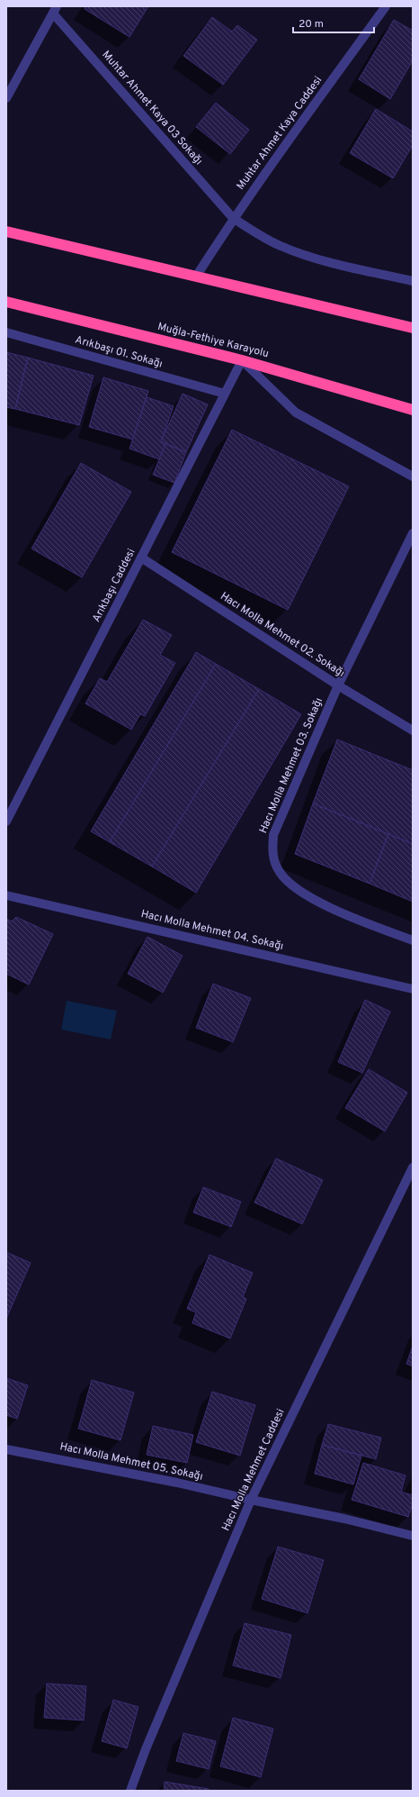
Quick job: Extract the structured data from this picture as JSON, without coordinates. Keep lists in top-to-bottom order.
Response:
{
  "streets": {
    "highway": ["Muğla-Fethiye Karayolu"],
    "street": [
      "Muhtar Ahmet Kaya 03 Sokağı",
      "Muhtar Ahmet Kaya Caddesi",
      "Arıkbaşı 01. Sokağı",
      "Arıkbaşı Caddesi",
      "Hacı Molla Mehmet 02. Sokağı",
      "Hacı Molla Mehmet 03. Sokağı",
      "Hacı Molla Mehmet 04. Sokağı",
      "Hacı Molla Mehmet 05. Sokağı",
      "Hacı Molla Mehmet Caddesi"
    ]
  },
  "crossings": [
    ["Muhtar Ahmet Kaya 03 Sokağı", "Muhtar Ahmet Kaya Caddesi"],
    ["Muğla-Fethiye Karayolu", "Arıkbaşı Caddesi"],
    ["Arıkbaşı 01. Sokağı", "Arıkbaşı Caddesi"],
    ["Arıkbaşı Caddesi", "Hacı Molla Mehmet 02. Sokağı"],
    ["Hacı Molla Mehmet 02. Sokağı", "Hacı Molla Mehmet 03. Sokağı"],
    ["Hacı Molla Mehmet 05. Sokağı", "Hacı Molla Mehmet Caddesi"]
  ],
  "scale_bar": "20 m"
}
